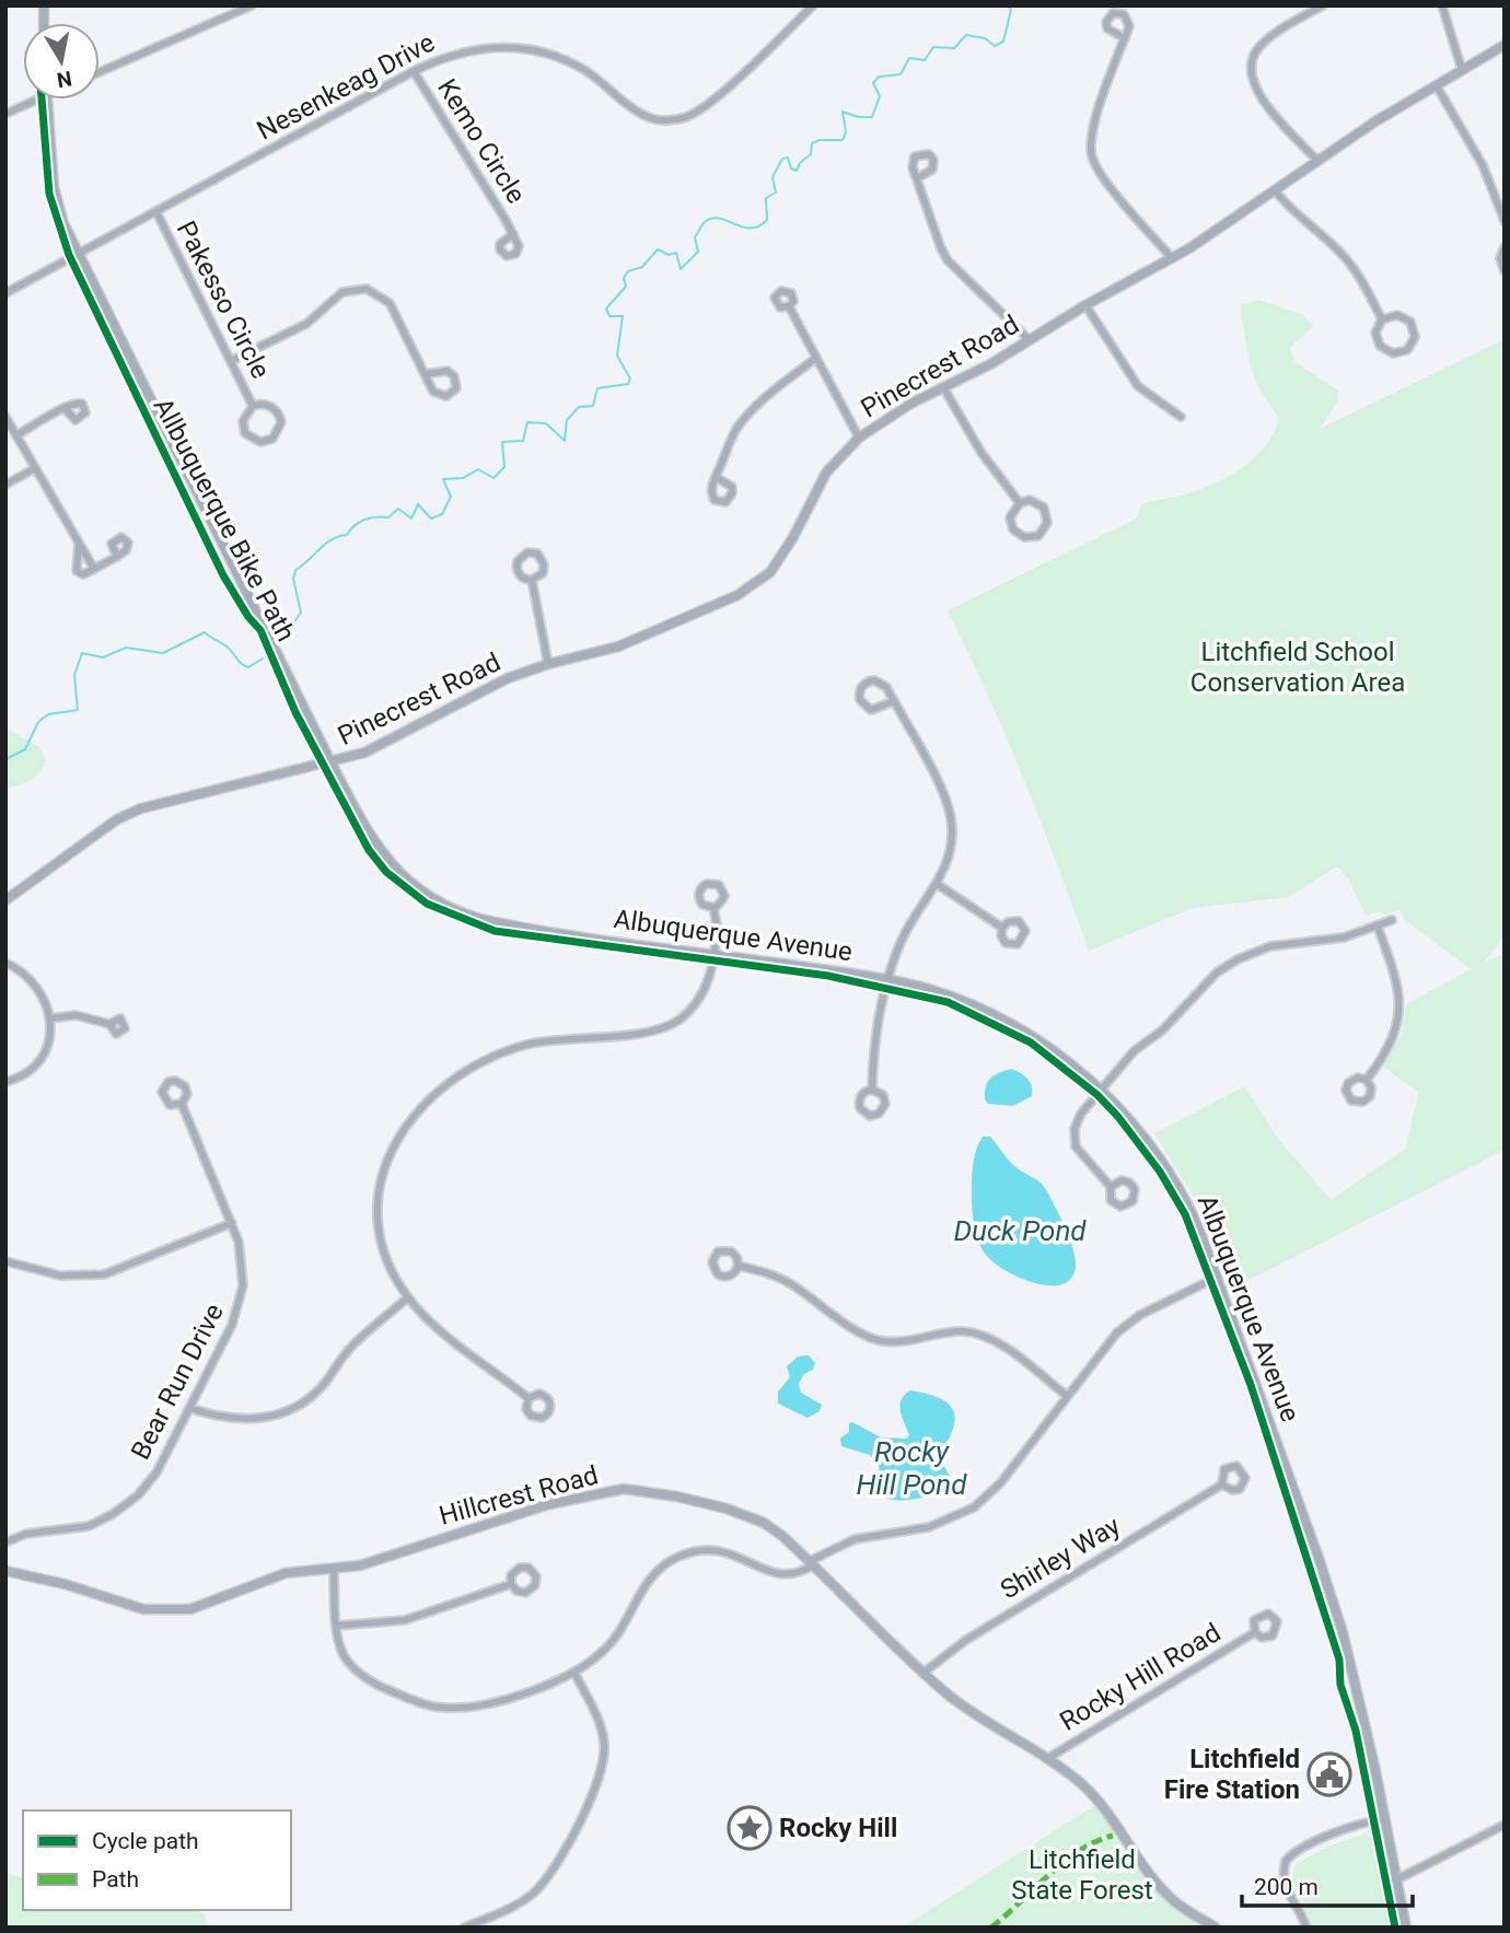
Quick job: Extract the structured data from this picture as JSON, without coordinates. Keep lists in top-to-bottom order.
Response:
{
  "streets": {
    "street": [
      "Nesenkeag Drive",
      "Kemo Circle",
      "Pakesso Circle",
      "Pinecrest Road",
      "Albuquerque Avenue",
      "Bear Run Drive",
      "Hillcrest Road",
      "Shirley Way",
      "Rocky Hill Road"
    ],
    "cycle path": ["Allbuquerque Bike Path"]
  },
  "crossings": [
    ["Nesenkeag Drive", "Kemo Circle"],
    ["Nesenkeag Drive", "Pakesso Circle"],
    ["Nesenkeag Drive", "Albuquerque Avenue"],
    ["Pinecrest Road", "Albuquerque Avenue"],
    ["Hillcrest Road", "Shirley Way"],
    ["Hillcrest Road", "Rocky Hill Road"]
  ],
  "water": ["Duck Pond", "Rocky Hill Pond"],
  "parks": ["Litchfield School Conservation Area", "Litchfield State Forest"],
  "places": {
    "public building": ["Litchfield Fire Station"],
    "place": ["Rocky Hill"]
  },
  "legend": ["Cycle path", "Path"],
  "scale_bar": "200 m",
  "north": "bottom"
}
